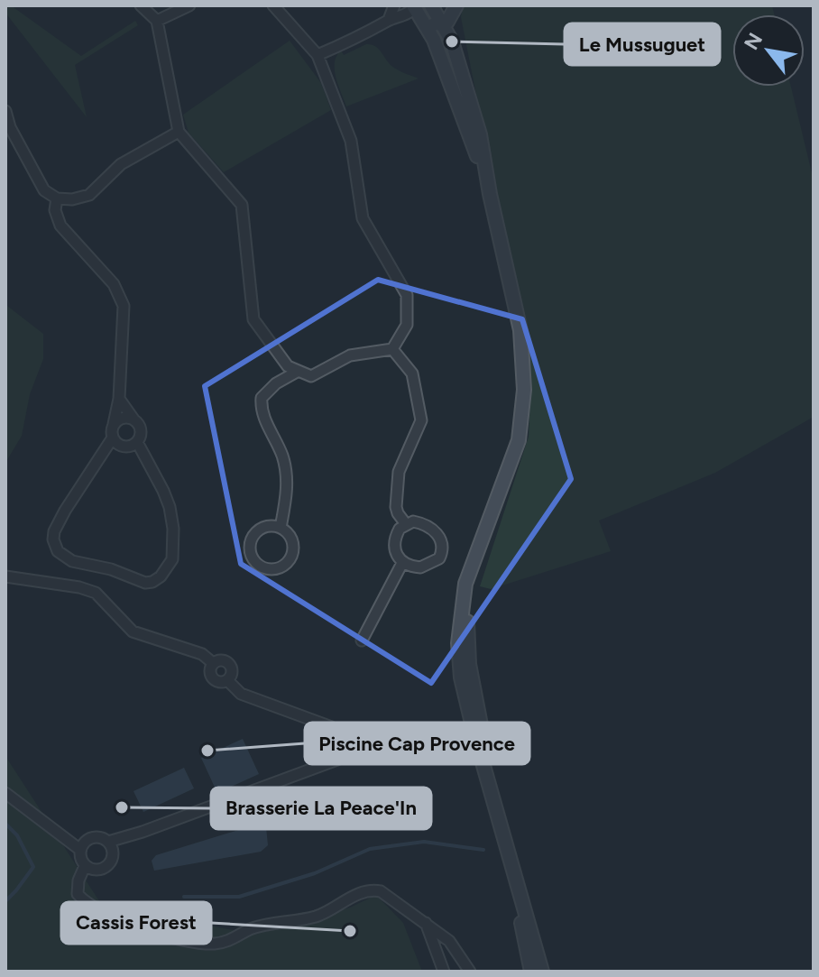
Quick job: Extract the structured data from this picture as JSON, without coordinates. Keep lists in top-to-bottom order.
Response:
{
  "places": [
    "Le Mussuguet",
    "Piscine Cap Provence",
    "Brasserie La Peace'In",
    "Cassis Forest"
  ],
  "north": "top left"
}
